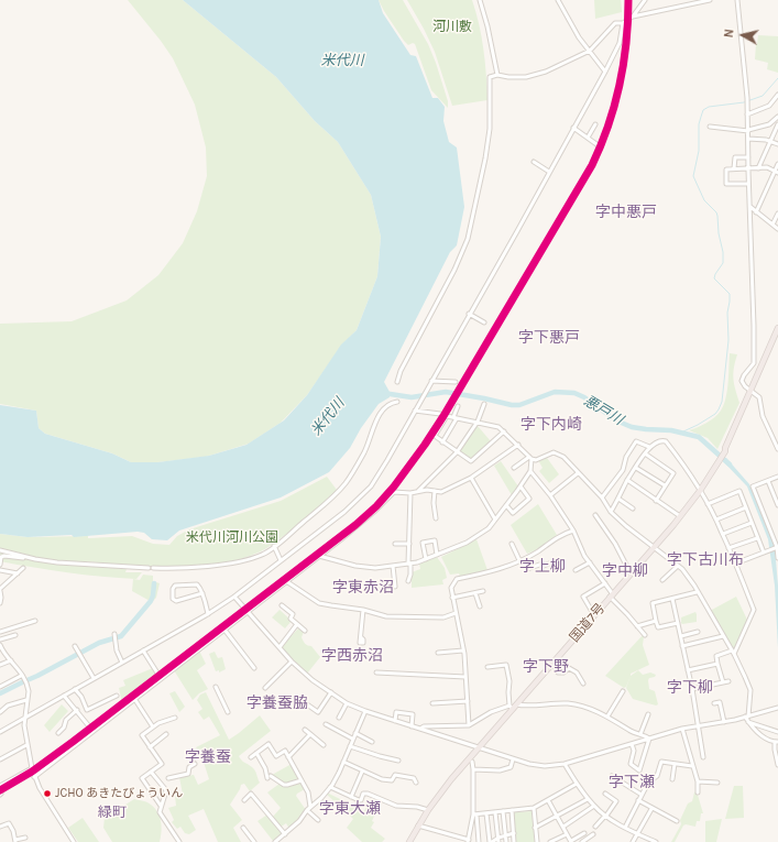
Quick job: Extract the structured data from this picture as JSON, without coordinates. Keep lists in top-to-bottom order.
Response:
{
  "streets": {
    "highway": ["国道7号"]
  },
  "districts": [
    "字中悪戸",
    "字下悪戸",
    "字下内崎",
    "字下古川布",
    "字上柳",
    "字中柳",
    "字東赤沼",
    "字西赤沼",
    "字下野",
    "字下柳",
    "字養蚕脇",
    "字養蚕",
    "字下瀬",
    "字東大瀬",
    "緑町"
  ],
  "water": ["米代川", "悪戸川"],
  "parks": ["河川敷", "米代川河川公園"],
  "places": ["JCHO あきたびょういん"],
  "north": "left"
}
